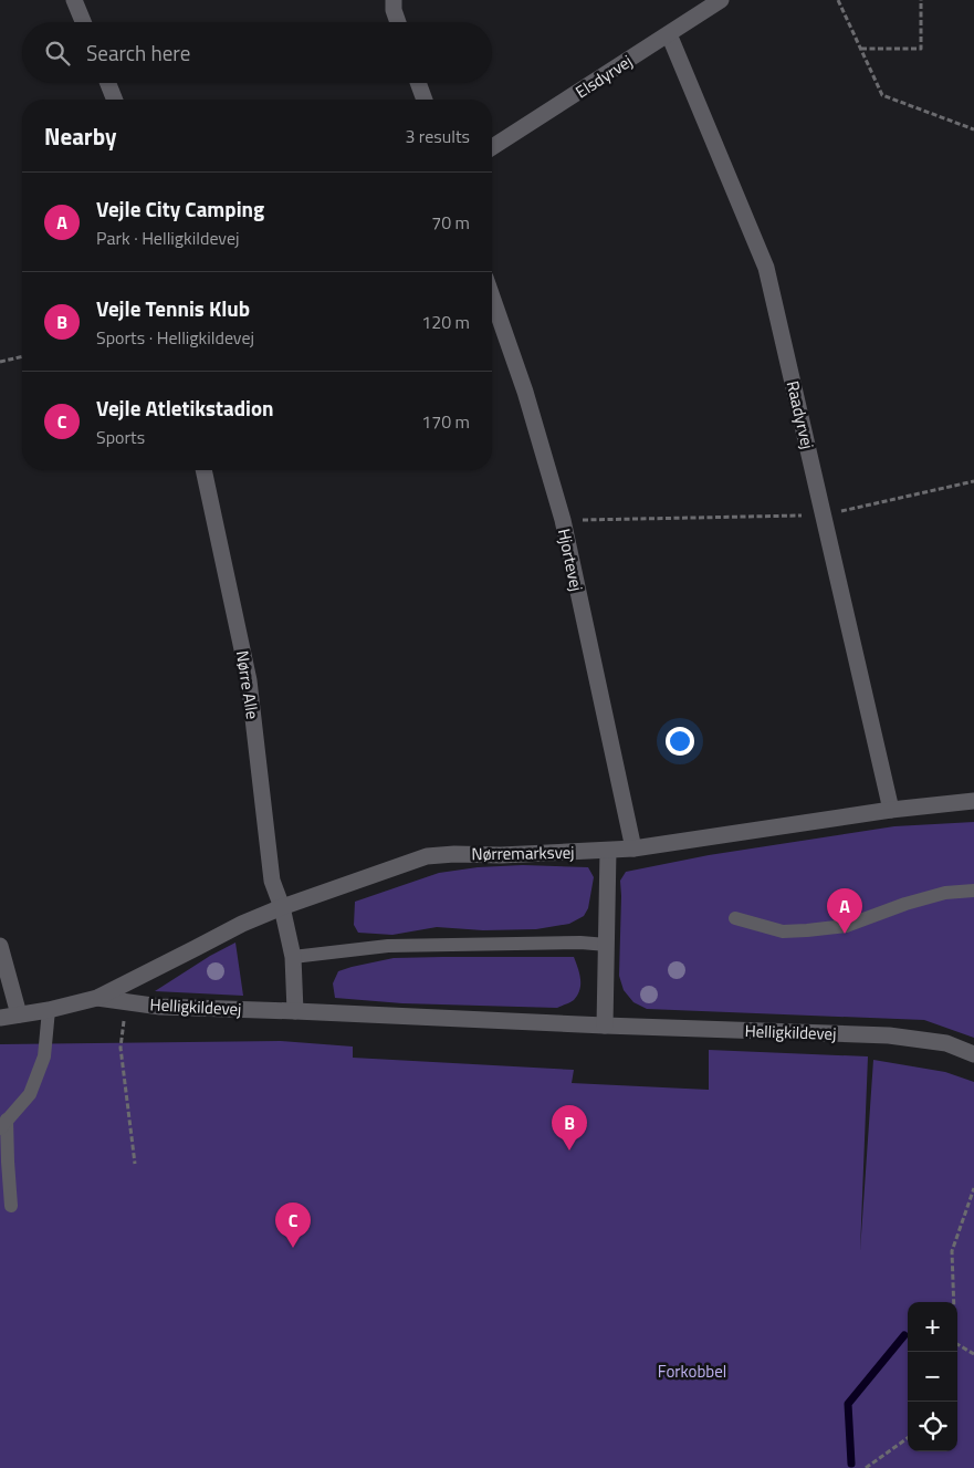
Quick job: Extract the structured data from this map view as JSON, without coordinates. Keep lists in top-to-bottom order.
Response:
{
  "streets": {
    "street": [
      "Elsdyrvej",
      "Raadyrvej",
      "Hjortevej",
      "Nørre Alle",
      "Nørremarksvej",
      "Helligkildevej"
    ]
  },
  "crossings": [
    ["Elsdyrvej", "Raadyrvej"],
    ["Raadyrvej", "Nørremarksvej"],
    ["Hjortevej", "Nørremarksvej"],
    ["Nørre Alle", "Nørremarksvej"],
    ["Nørremarksvej", "Helligkildevej"]
  ],
  "parks": ["Forkobbel"],
  "page": {
    "search": "Search here",
    "heading": ["Nearby", "3 results"],
    "list": [
      {
        "mark": "A",
        "name": "Vejle City Camping",
        "note": "Park · Helligkildevej",
        "value": "70 m"
      },
      {
        "mark": "B",
        "name": "Vejle Tennis Klub",
        "note": "Sports · Helligkildevej",
        "value": "120 m"
      },
      {
        "mark": "C",
        "name": "Vejle Atletikstadion",
        "note": "Sports",
        "value": "170 m"
      }
    ],
    "pins": ["A", "B", "C"],
    "map_buttons": ["+", "−"]
  }
}
